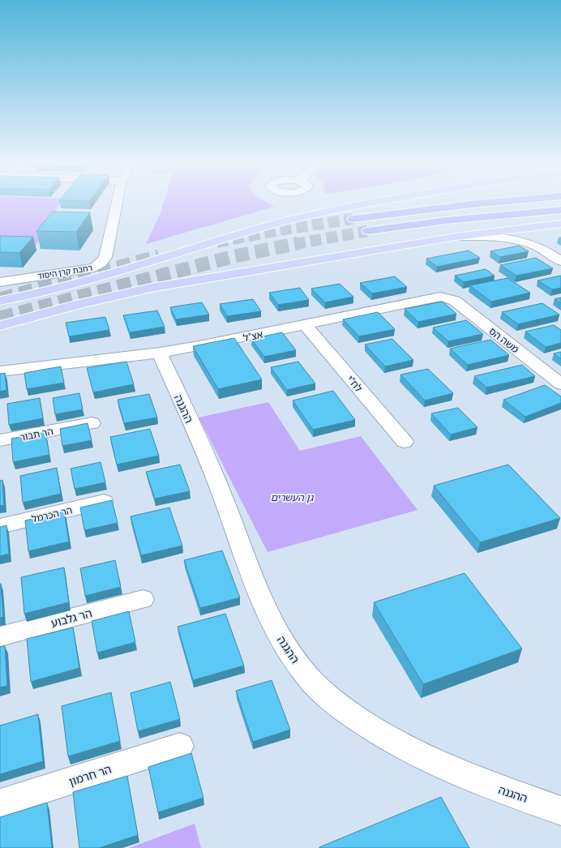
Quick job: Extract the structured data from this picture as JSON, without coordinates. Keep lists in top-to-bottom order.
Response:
{
  "streets": {
    "street": [
      "רחבת קרן היסוד",
      "אצ\"ל",
      "משה הס",
      "לח\"י",
      "ההגנה",
      "הר תבור",
      "הר הכרמל",
      "הר גלבוע",
      "הר חרמון"
    ]
  },
  "crossings": [
    ["אצ\"ל", "משה הס"],
    ["אצ\"ל", "לח\"י"],
    ["אצ\"ל", "ההגנה"]
  ],
  "parks": ["גן העשרים"]
}
